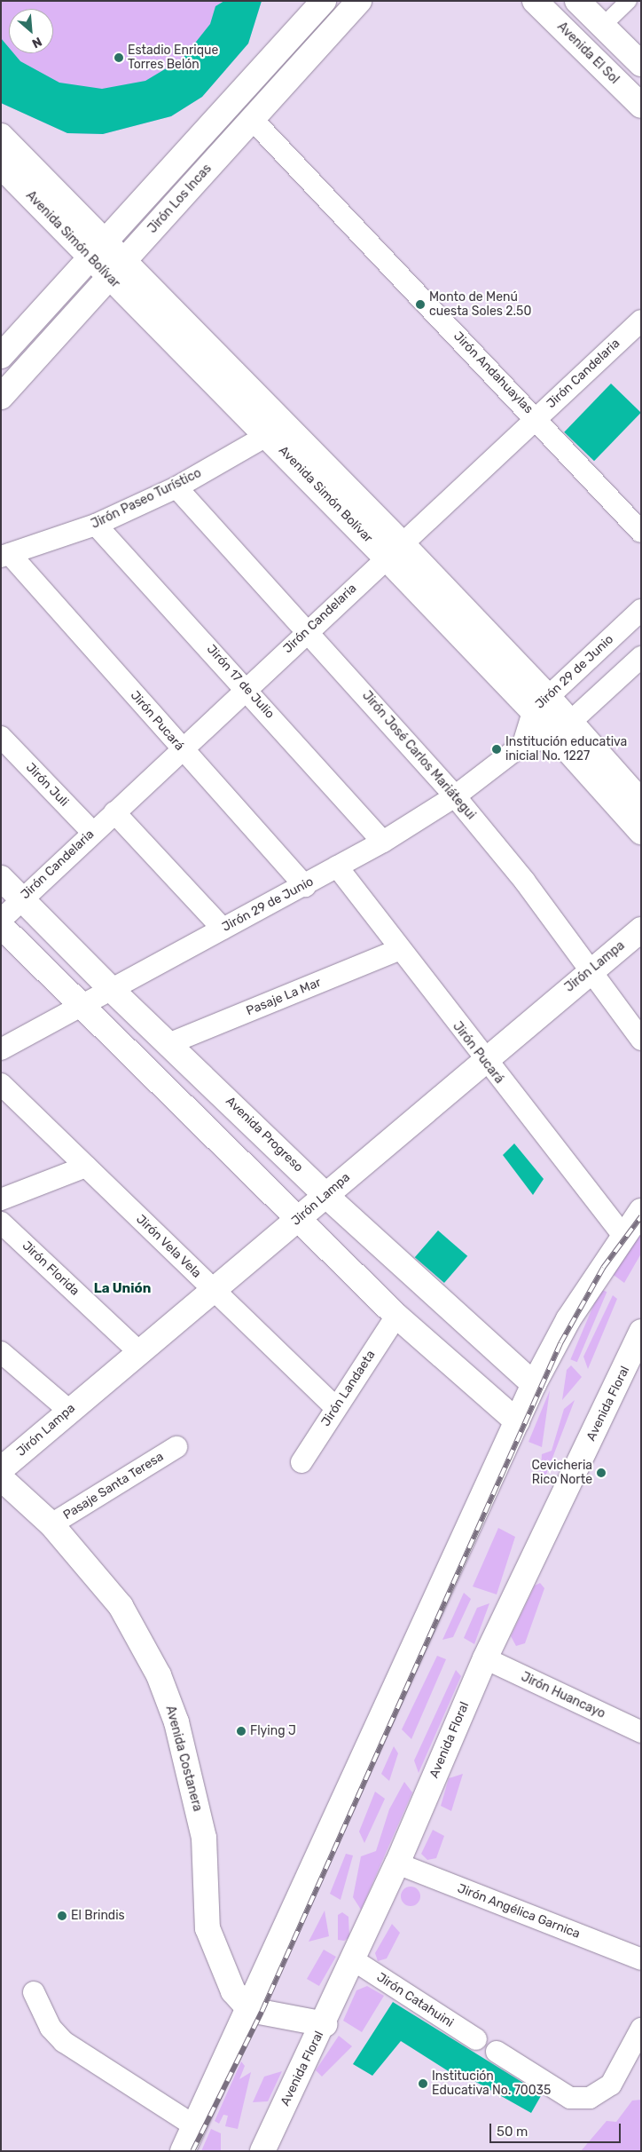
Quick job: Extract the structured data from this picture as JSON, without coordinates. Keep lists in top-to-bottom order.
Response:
{
  "streets": {
    "street": [
      "Avenida El Sol",
      "Jirón Los Incas",
      "Avenida Simón Bolívar",
      "Jirón Andahuaylas",
      "Jirón Candelaria",
      "Jirón Paseo Turístico",
      "Jirón 29 de Junio",
      "Jirón 17 de Julio",
      "Jirón Pucará",
      "Jirón José Carlos Mariátegui",
      "Jirón Juli",
      "Jirón Lampa",
      "Pasaje La Mar",
      "Avenida Progreso",
      "Jirón Vela Vela",
      "Jirón Florida",
      "Jirón Landaeta",
      "Avenida Floral",
      "Pasaje Santa Teresa",
      "Jirón Huancayo",
      "Avenida Costanera",
      "Jirón Angélica Garnica",
      "Jirón Catahuini"
    ]
  },
  "crossings": [
    ["Jirón Los Incas", "Avenida Simón Bolívar"],
    ["Jirón Los Incas", "Jirón Andahuaylas"],
    ["Avenida Simón Bolívar", "Jirón Candelaria"],
    ["Avenida Simón Bolívar", "Jirón Paseo Turístico"],
    ["Avenida Simón Bolívar", "Jirón 29 de Junio"],
    ["Jirón Andahuaylas", "Jirón Candelaria"],
    ["Jirón Candelaria", "Jirón 17 de Julio"],
    ["Jirón Candelaria", "Jirón Pucará"],
    ["Jirón Candelaria", "Jirón José Carlos Mariátegui"],
    ["Jirón Candelaria", "Jirón Juli"],
    ["Jirón Candelaria", "Avenida Progreso"],
    ["Jirón Paseo Turístico", "Jirón 17 de Julio"],
    ["Jirón Paseo Turístico", "Jirón Pucará"],
    ["Jirón Paseo Turístico", "Jirón José Carlos Mariátegui"],
    ["Jirón 29 de Junio", "Jirón 17 de Julio"],
    ["Jirón 29 de Junio", "Jirón Pucará"],
    ["Jirón 29 de Junio", "Jirón José Carlos Mariátegui"],
    ["Jirón 29 de Junio", "Avenida Progreso"],
    ["Jirón Pucará", "Jirón Lampa"],
    ["Jirón Pucará", "Pasaje La Mar"],
    ["Jirón José Carlos Mariátegui", "Jirón Lampa"],
    ["Jirón Lampa", "Avenida Progreso"],
    ["Jirón Lampa", "Jirón Vela Vela"],
    ["Jirón Lampa", "Jirón Florida"],
    ["Pasaje La Mar", "Avenida Progreso"],
    ["Jirón Vela Vela", "Jirón Landaeta"],
    ["Avenida Floral", "Jirón Huancayo"],
    ["Avenida Floral", "Jirón Angélica Garnica"],
    ["Avenida Floral", "Jirón Catahuini"],
    ["Pasaje Santa Teresa", "Avenida Costanera"]
  ],
  "districts": ["La Unión"],
  "places": [
    "Estadio Enrique Torres Belón",
    "Monto de Menú cuesta Soles 2.50",
    "Institución educativa inicial No. 1227",
    "Cevicheria Rico Norte",
    "Flying J",
    "El Brindis",
    "Institución Educativa No. 70035"
  ],
  "scale_bar": "50 m",
  "north": "bottom right"
}
